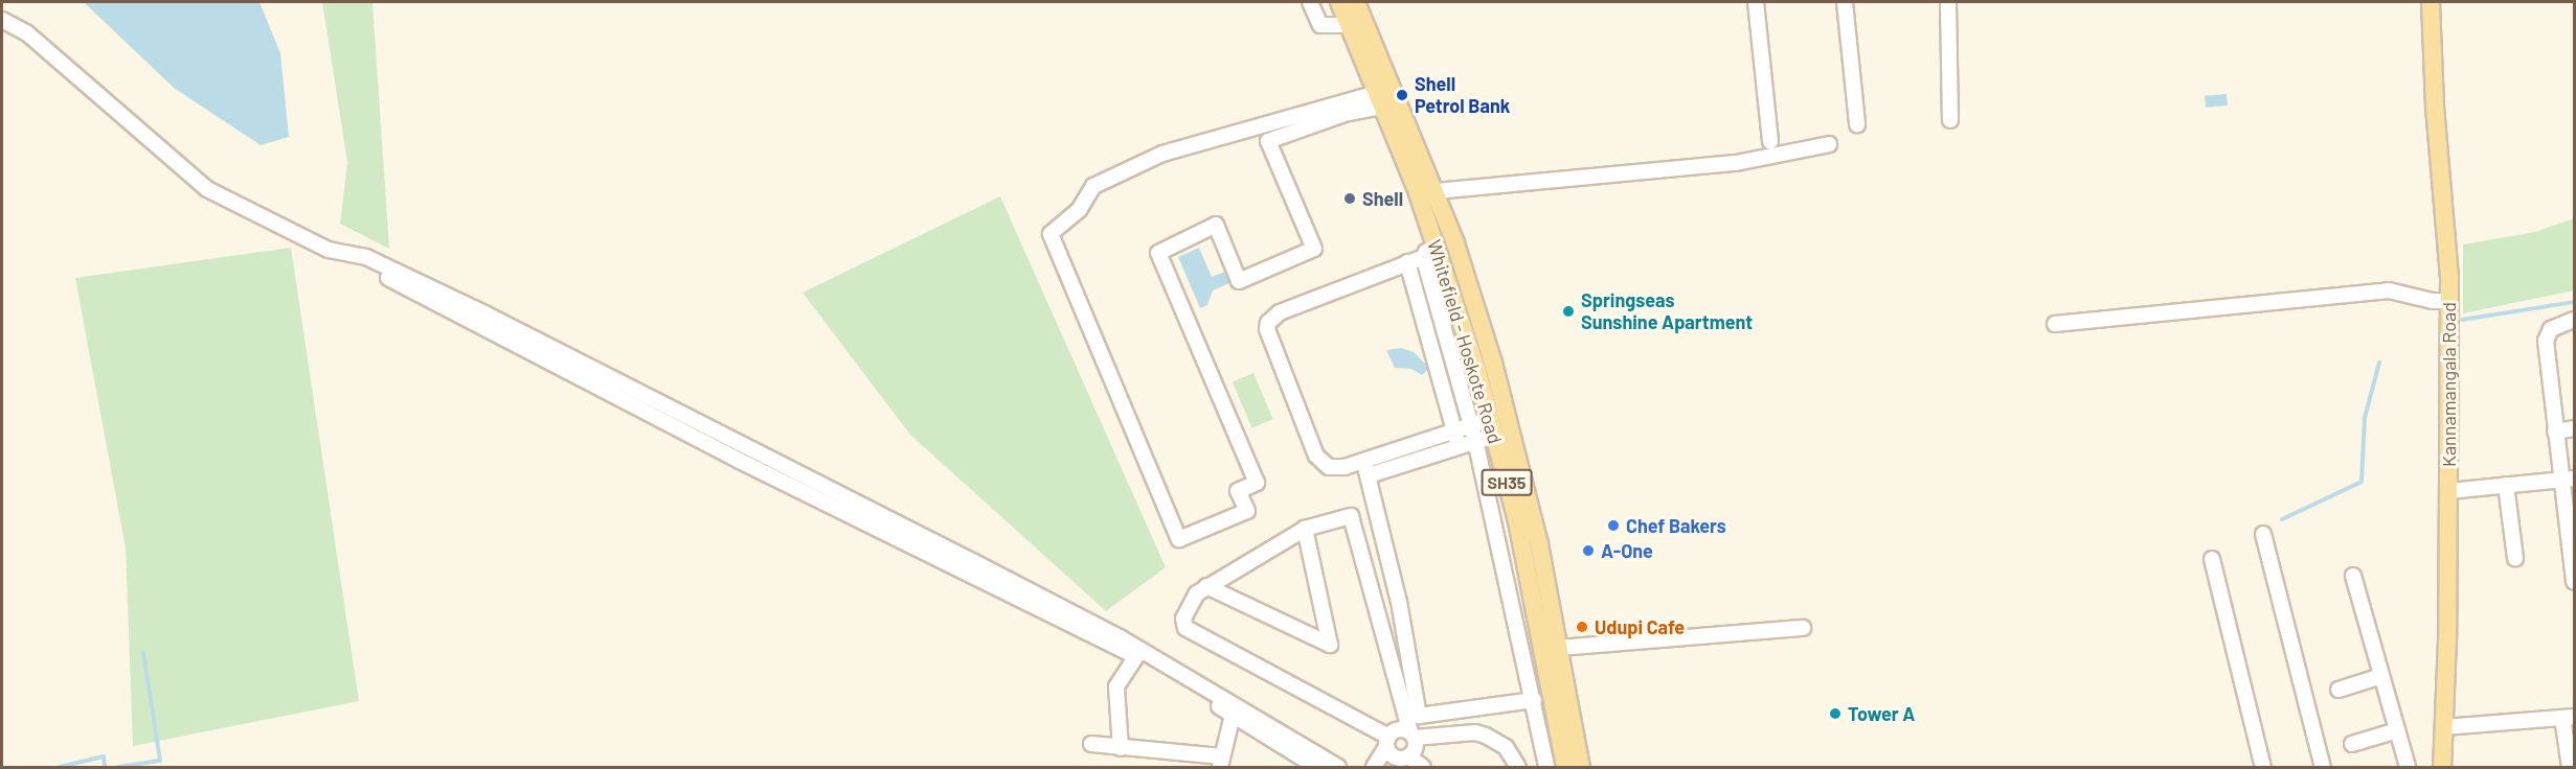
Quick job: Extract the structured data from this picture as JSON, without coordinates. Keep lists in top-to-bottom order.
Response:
{
  "streets": {
    "main road": ["Whitefield - Hoskote Road", "Kannamangala Road", "SH35"]
  },
  "places": [
    "Shell Petrol Bank",
    "Shell",
    "Springseas Sunshine Apartment",
    "Chef Bakers",
    "A-One",
    "Udupi Cafe",
    "Tower A"
  ]
}
